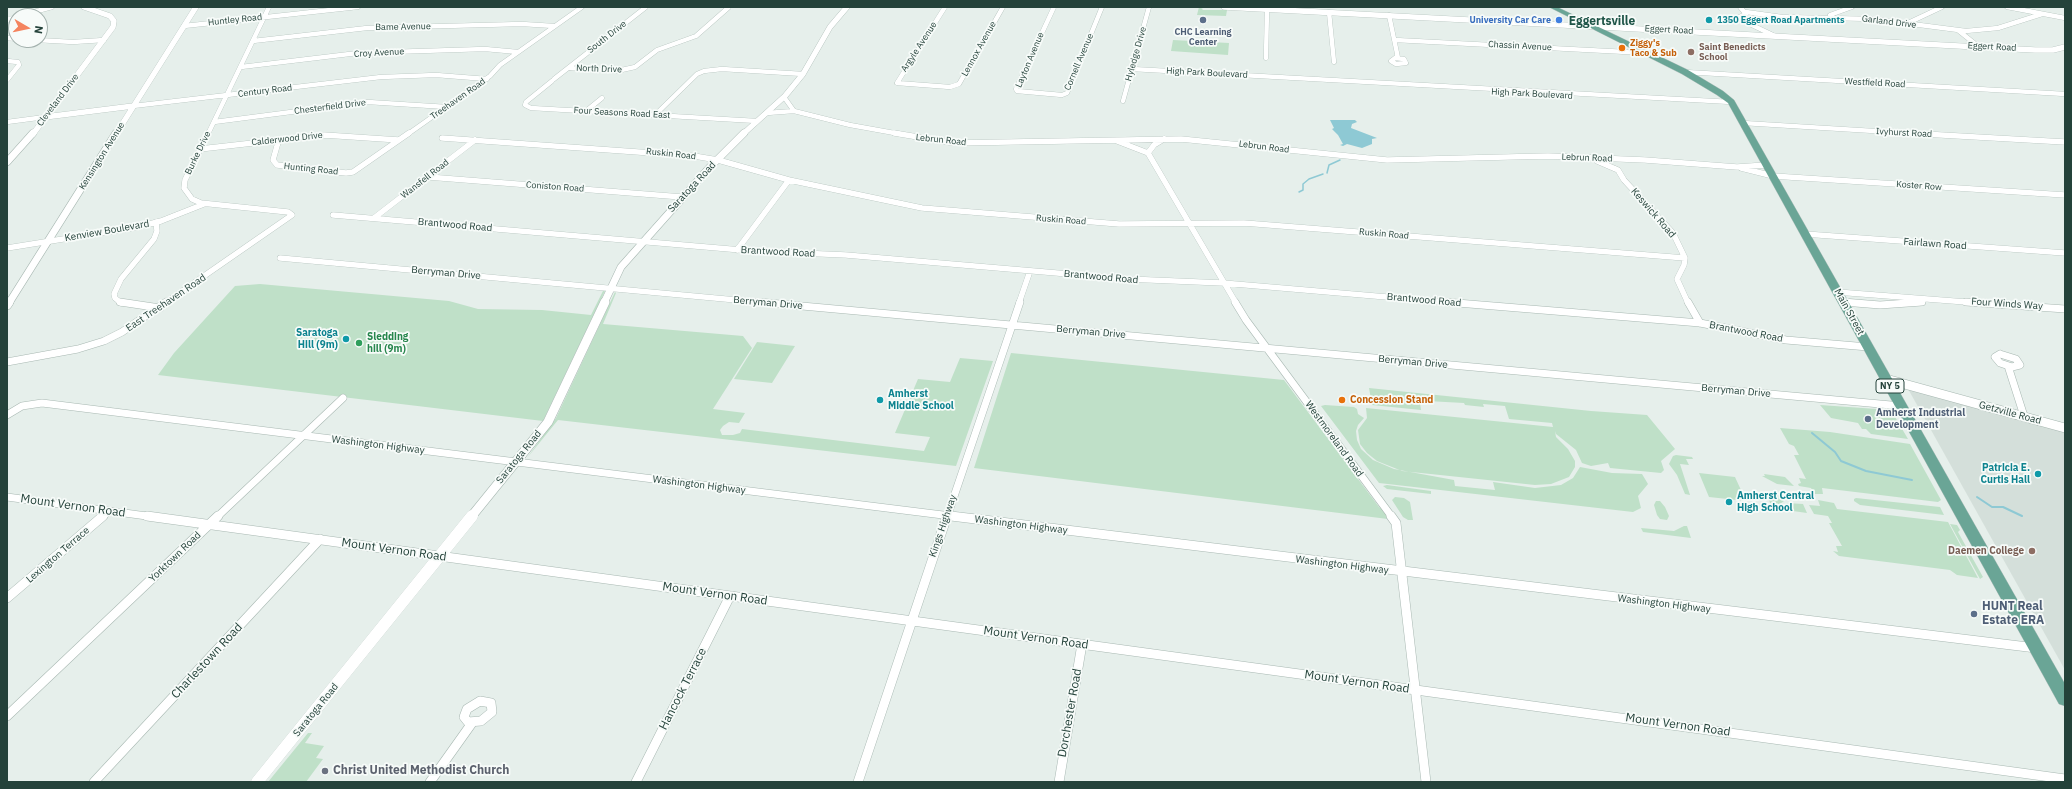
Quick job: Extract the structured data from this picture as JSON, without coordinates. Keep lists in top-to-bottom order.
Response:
{
  "streets": {
    "main road": ["Main Street", "NY 5"],
    "street": [
      "Huntley Road",
      "Garland Drive",
      "Bame Avenue",
      "Eggert Road",
      "South Drive",
      "Chassin Avenue",
      "Argyle Avenue",
      "Lennox Avenue",
      "Croy Avenue",
      "Hyledge Drive",
      "Layton Avenue",
      "Cornell Avenue",
      "North Drive",
      "High Park Boulevard",
      "Westfield Road",
      "Century Road",
      "Treehaven Road",
      "Cleveland Drive",
      "Chesterfield Drive",
      "Four Seasons Road East",
      "Ivyhurst Road",
      "Calderwood Drive",
      "Lebrun Road",
      "Burke Drive",
      "Ruskin Road",
      "Kensington Avenue",
      "Hunting Road",
      "Wansfell Road",
      "Koster Row",
      "Coniston Road",
      "Saratoga Road",
      "Keswick Road",
      "Brantwood Road",
      "Kenview Boulevard",
      "Fairlawn Road",
      "Berryman Drive",
      "East Treehaven Road",
      "Four Winds Way",
      "Getzville Road",
      "Westmoreland Road",
      "Washington Highway",
      "Mount Vernon Road",
      "Kings Highway",
      "Lexington Terrace",
      "Yorktown Road",
      "Charlestown Road",
      "Hancock Terrace",
      "Dorchester Road"
    ]
  },
  "crossings": [
    ["Huntley Road", "Burke Drive"],
    ["Huntley Road", "Kensington Avenue"],
    ["Garland Drive", "Eggert Road"],
    ["Bame Avenue", "Treehaven Road"],
    ["Bame Avenue", "Burke Drive"],
    ["Eggert Road", "Main Street"],
    ["South Drive", "North Drive"],
    ["South Drive", "Four Seasons Road East"],
    ["Chassin Avenue", "Main Street"],
    ["Argyle Avenue", "Lennox Avenue"],
    ["Croy Avenue", "Treehaven Road"],
    ["Croy Avenue", "Burke Drive"],
    ["Hyledge Drive", "High Park Boulevard"],
    ["Layton Avenue", "Cornell Avenue"],
    ["North Drive", "Four Seasons Road East"],
    ["High Park Boulevard", "Main Street"],
    ["Westfield Road", "Main Street"],
    ["Century Road", "Treehaven Road"],
    ["Century Road", "Cleveland Drive"],
    ["Century Road", "Burke Drive"],
    ["Century Road", "Kensington Avenue"],
    ["Treehaven Road", "Chesterfield Drive"],
    ["Treehaven Road", "Calderwood Drive"],
    ["Treehaven Road", "Hunting Road"],
    ["Chesterfield Drive", "Burke Drive"],
    ["Four Seasons Road East", "Saratoga Road"],
    ["Ivyhurst Road", "Main Street"],
    ["Calderwood Drive", "Burke Drive"],
    ["Calderwood Drive", "Hunting Road"],
    ["Lebrun Road", "Koster Row"],
    ["Lebrun Road", "Keswick Road"],
    ["Lebrun Road", "Main Street"],
    ["Burke Drive", "Kenview Boulevard"],
    ["Burke Drive", "East Treehaven Road"],
    ["Ruskin Road", "Wansfell Road"],
    ["Ruskin Road", "Saratoga Road"],
    ["Ruskin Road", "Keswick Road"],
    ["Ruskin Road", "Westmoreland Road"],
    ["Kensington Avenue", "Kenview Boulevard"],
    ["Wansfell Road", "Coniston Road"],
    ["Wansfell Road", "Brantwood Road"],
    ["Koster Row", "Main Street"],
    ["Coniston Road", "Saratoga Road"],
    ["Saratoga Road", "Brantwood Road"],
    ["Saratoga Road", "Berryman Drive"],
    ["Saratoga Road", "Washington Highway"],
    ["Saratoga Road", "Mount Vernon Road"],
    ["Brantwood Road", "Main Street"],
    ["Brantwood Road", "Westmoreland Road"],
    ["Brantwood Road", "Kings Highway"],
    ["Fairlawn Road", "Main Street"],
    ["Berryman Drive", "Main Street"],
    ["Berryman Drive", "Westmoreland Road"],
    ["Berryman Drive", "Kings Highway"],
    ["Four Winds Way", "Main Street"],
    ["Main Street", "Getzville Road"],
    ["Main Street", "Washington Highway"],
    ["Westmoreland Road", "Washington Highway"],
    ["Westmoreland Road", "Mount Vernon Road"],
    ["Washington Highway", "Kings Highway"],
    ["Washington Highway", "Yorktown Road"],
    ["Mount Vernon Road", "Kings Highway"],
    ["Mount Vernon Road", "Lexington Terrace"],
    ["Mount Vernon Road", "Yorktown Road"],
    ["Mount Vernon Road", "Charlestown Road"],
    ["Mount Vernon Road", "Hancock Terrace"],
    ["Mount Vernon Road", "Dorchester Road"]
  ],
  "districts": ["Eggertsville"],
  "places": [
    "CHC Learning Center",
    "University Car Care",
    "1350 Eggert Road Apartments",
    "Ziggy's Taco & Sub",
    "Saint Benedicts School",
    "Saratoga Hill (9m)",
    "Sledding hill (9m)",
    "Amherst Middle School",
    "Concession Stand",
    "Amherst Industrial Development",
    "Patricia E. Curtis Hall",
    "Amherst Central High School",
    "Daemen College",
    "HUNT Real Estate ERA",
    "Christ United Methodist Church"
  ],
  "north": "right"
}
